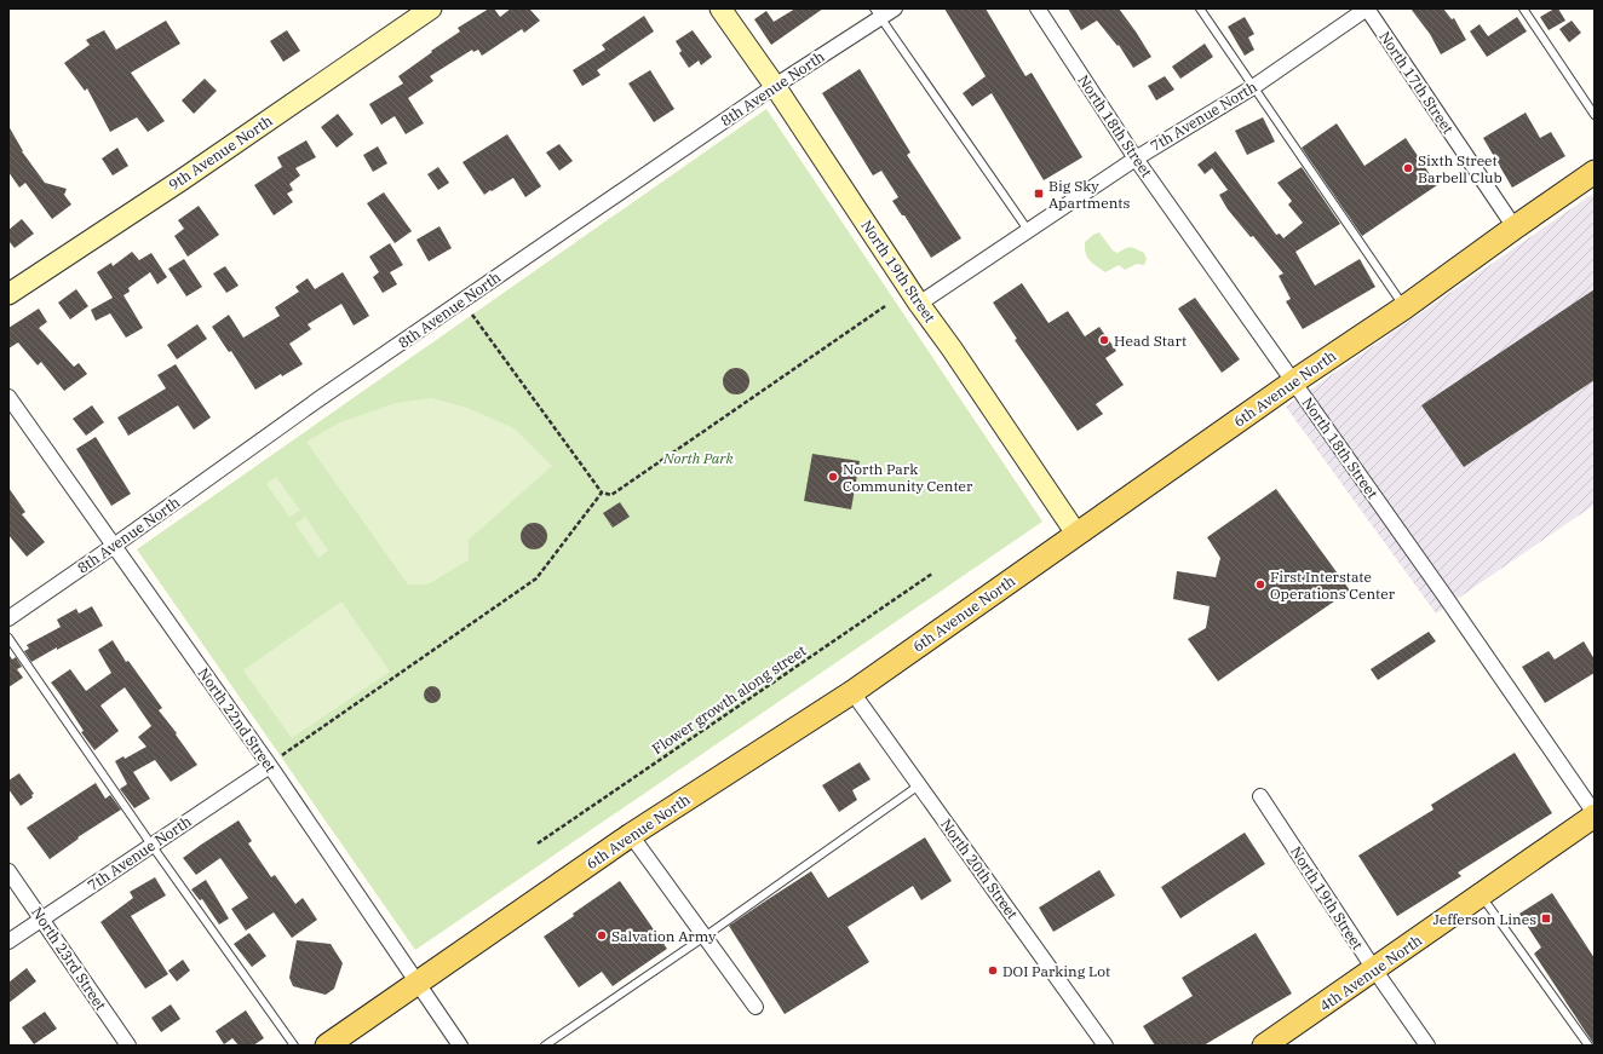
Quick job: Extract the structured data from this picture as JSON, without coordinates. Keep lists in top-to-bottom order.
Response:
{
  "streets": {
    "main road": ["6th Avenue North", "4th Avenue North"],
    "street": [
      "North 17th Street",
      "8th Avenue North",
      "7th Avenue North",
      "North 18th Street",
      "9th Avenue North",
      "North 19th Street",
      "North 22nd Street",
      "North 20th Street",
      "North 23rd Street"
    ],
    "path": ["Flower growth along street"]
  },
  "crossings": [
    ["North 17th Street", "7th Avenue North"],
    ["North 17th Street", "6th Avenue North"],
    ["8th Avenue North", "North 19th Street"],
    ["8th Avenue North", "North 22nd Street"],
    ["7th Avenue North", "North 18th Street"],
    ["7th Avenue North", "North 19th Street"],
    ["7th Avenue North", "North 22nd Street"],
    ["7th Avenue North", "North 23rd Street"],
    ["North 18th Street", "6th Avenue North"],
    ["North 18th Street", "4th Avenue North"],
    ["North 19th Street", "6th Avenue North"],
    ["North 19th Street", "4th Avenue North"],
    ["6th Avenue North", "North 22nd Street"],
    ["6th Avenue North", "North 20th Street"]
  ],
  "parks": ["North Park"],
  "places": {
    "other": [
      "Sixth Street Barbell Club",
      "Head Start",
      "North Park Community Center",
      "First Interstate Operations Center",
      "Salvation Army",
      "DOI Parking Lot"
    ],
    "transit": ["Big Sky Apartments", "Jefferson Lines"]
  }
}
